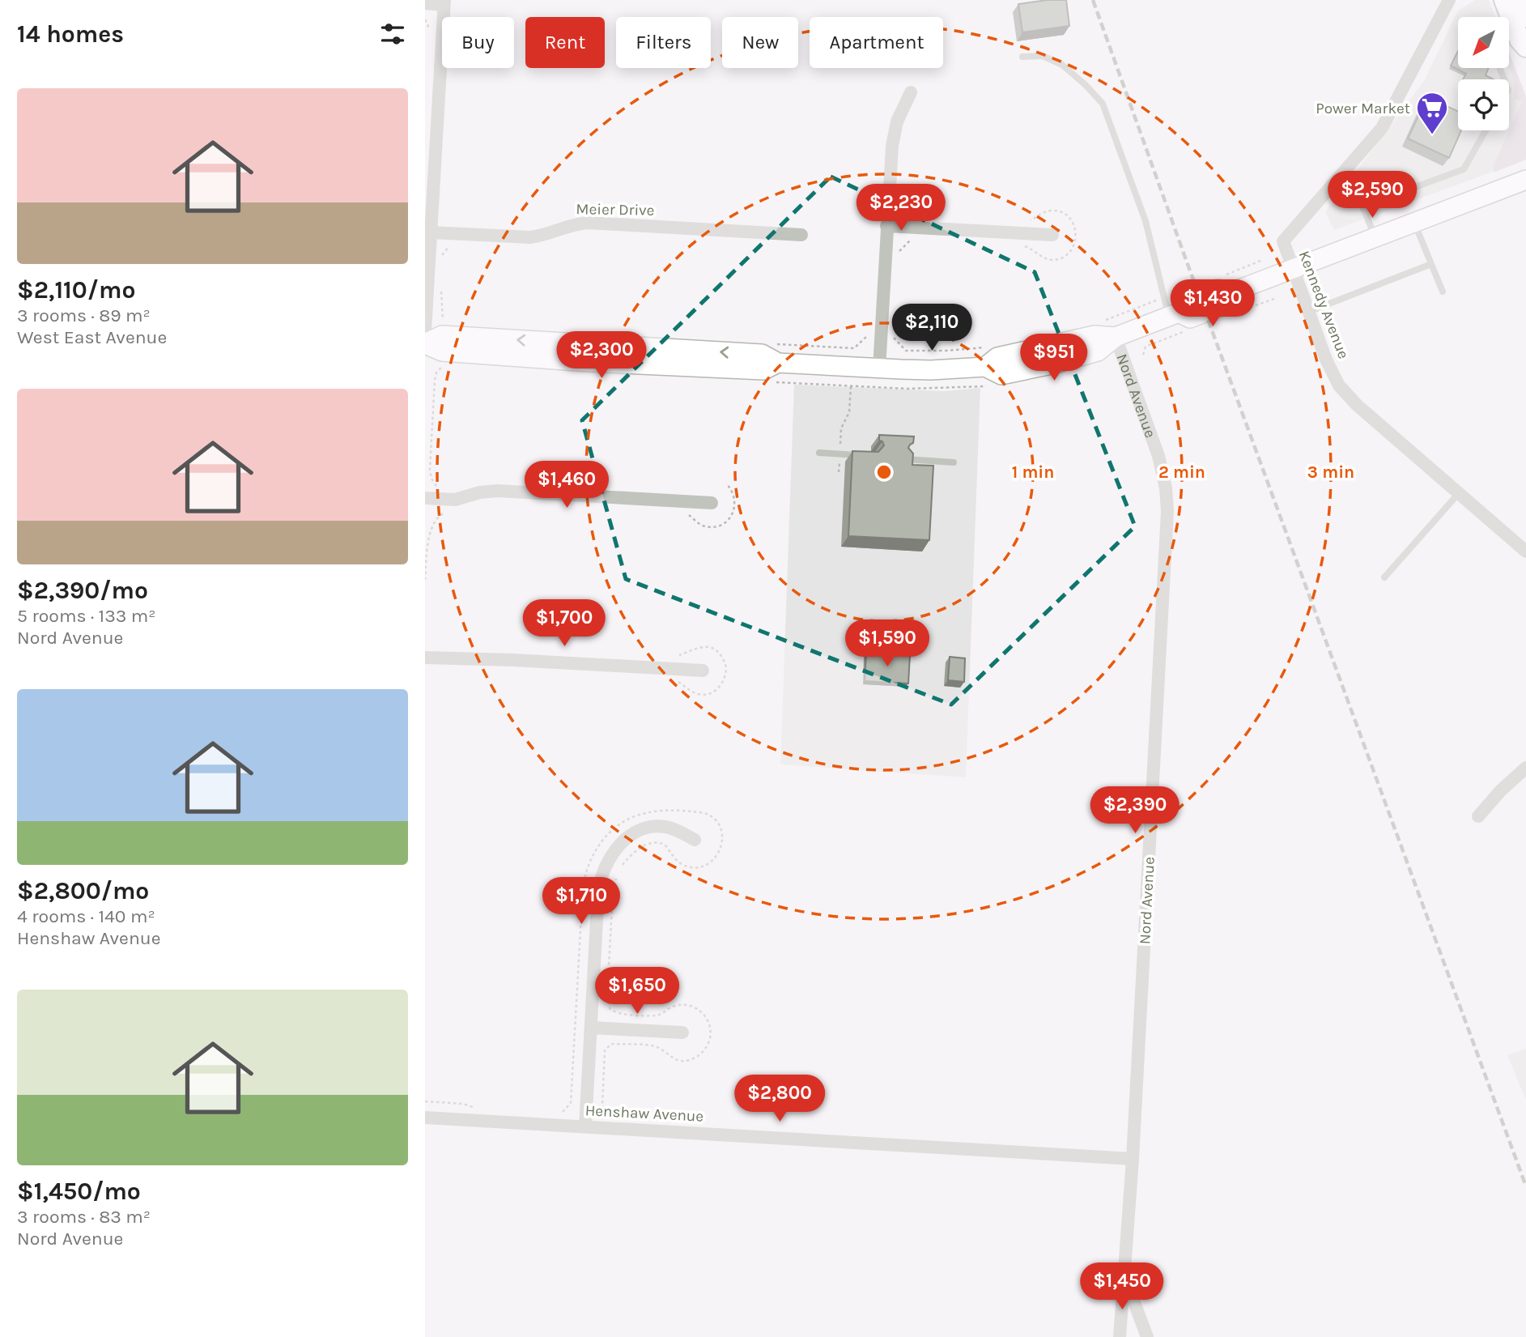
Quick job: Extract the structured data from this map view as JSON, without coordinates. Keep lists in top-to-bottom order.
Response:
{
  "streets": {
    "street": [
      "Meier Drive",
      "Kennedy Avenue",
      "Nord Avenue",
      "Henshaw Avenue"
    ]
  },
  "crossings": [
    ["Nord Avenue", "Henshaw Avenue"]
  ],
  "places": {
    "supermarket": ["Power Market"]
  },
  "north": "bottom left",
  "page": {
    "heading": "14 homes",
    "chip": [
      "Buy",
      "Rent",
      "Filters",
      "New",
      "Apartment"
    ],
    "list": [
      {
        "name": "$2,110/mo",
        "note": "3 rooms · 89 m² · West East Avenue"
      },
      {
        "name": "$2,390/mo",
        "note": "5 rooms · 133 m² · Nord Avenue"
      },
      {
        "name": "$2,800/mo",
        "note": "4 rooms · 140 m² · Henshaw Avenue"
      },
      {
        "name": "$1,450/mo",
        "note": "3 rooms · 83 m² · Nord Avenue"
      }
    ],
    "price": [
      "$2,590",
      "$2,230",
      "$1,430",
      "$2,110",
      "$2,300",
      "$951",
      "$1,460",
      "$1,700",
      "$1,590",
      "$2,390",
      "$1,710",
      "$1,650",
      "$2,800",
      "$1,450"
    ]
  },
  "rings": ["1 min", "2 min", "3 min"]
}
